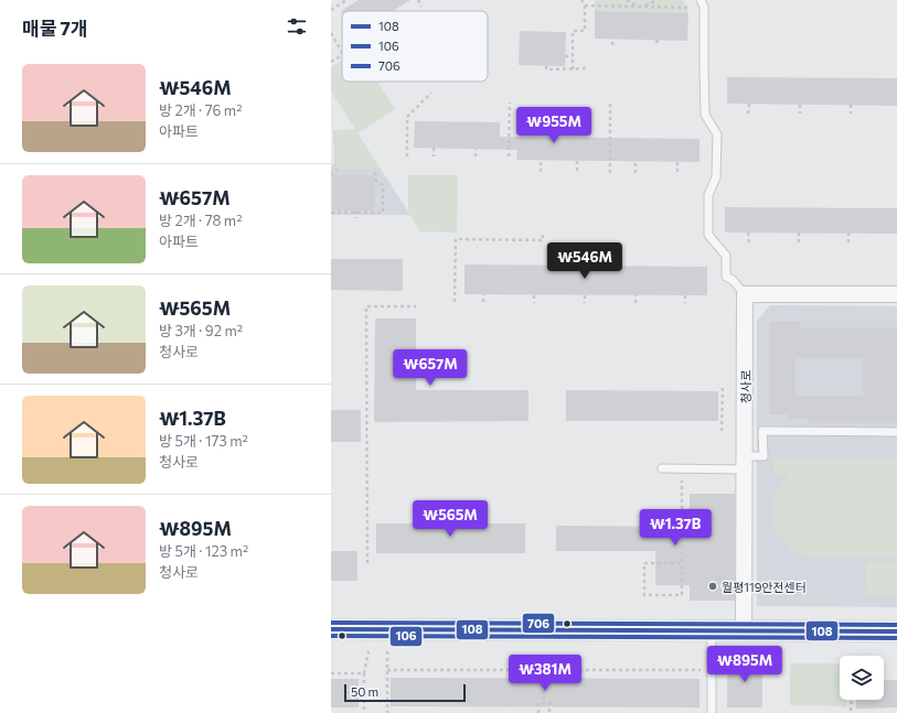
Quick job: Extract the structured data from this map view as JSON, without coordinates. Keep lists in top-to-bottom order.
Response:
{
  "streets": {
    "street": ["청사로"]
  },
  "places": ["월평119안전센터"],
  "lines": ["transit line 706", "transit line 108", "transit line 106"],
  "legend": ["108", "106", "706"],
  "scale_bar": "50 m",
  "page": {
    "heading": "매물 7개",
    "list": [
      {
        "name": "₩546M",
        "note": "방 2개 · 76 m² · 아파트"
      },
      {
        "name": "₩657M",
        "note": "방 2개 · 78 m² · 아파트"
      },
      {
        "name": "₩565M",
        "note": "방 3개 · 92 m² · 청사로"
      },
      {
        "name": "₩1.37B",
        "note": "방 5개 · 173 m² · 청사로"
      },
      {
        "name": "₩895M",
        "note": "방 5개 · 123 m² · 청사로"
      }
    ],
    "price": [
      "₩955M",
      "₩546M",
      "₩657M",
      "₩565M",
      "₩1.37B",
      "₩895M",
      "₩381M"
    ],
    "scale": "50 m"
  }
}
